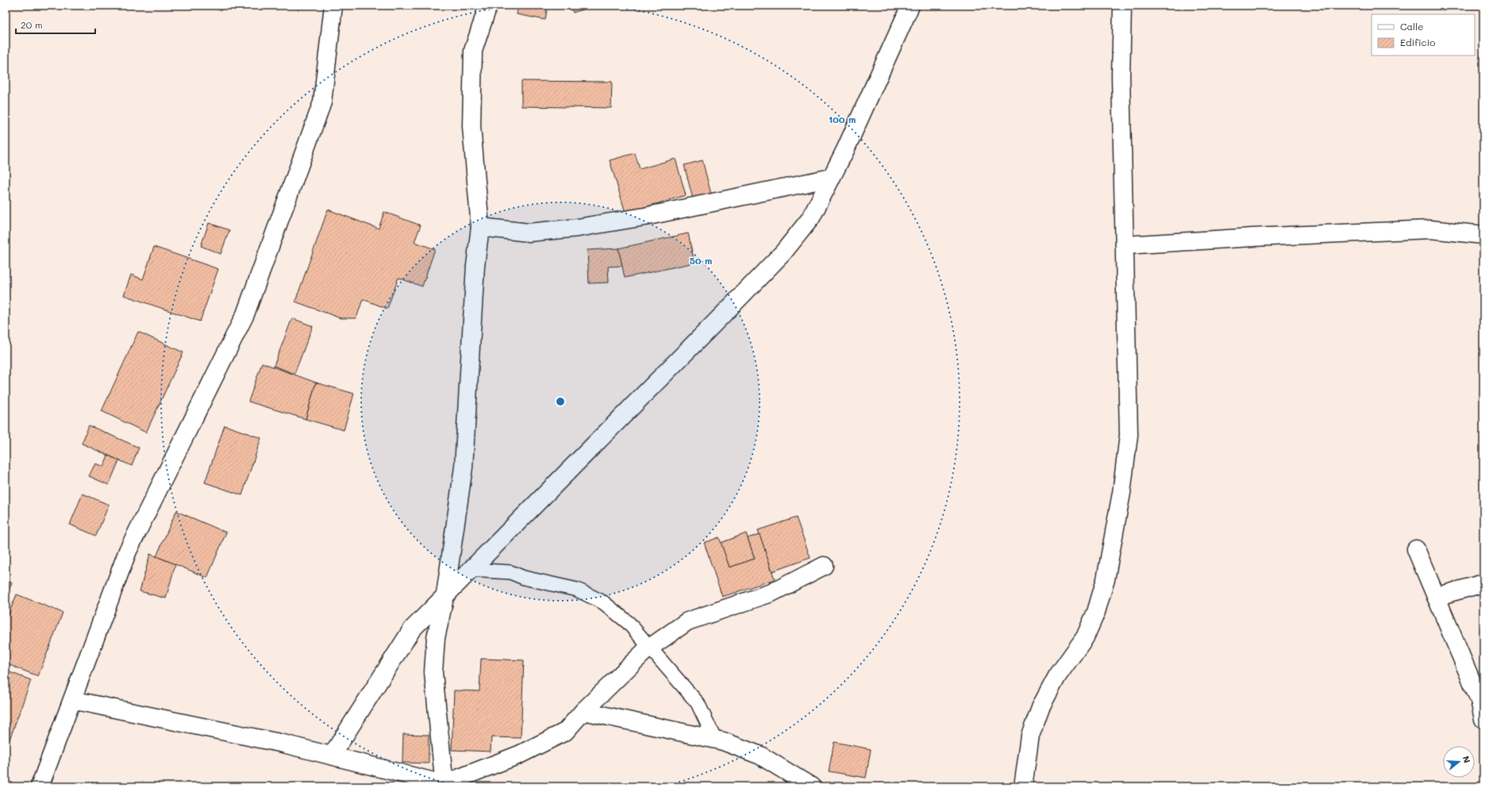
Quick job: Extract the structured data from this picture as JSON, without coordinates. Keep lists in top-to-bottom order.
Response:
{
  "legend": ["Calle", "Edificio"],
  "scale_bar": "20 m",
  "north": "right",
  "rings": ["100 m", "50 m"]
}
